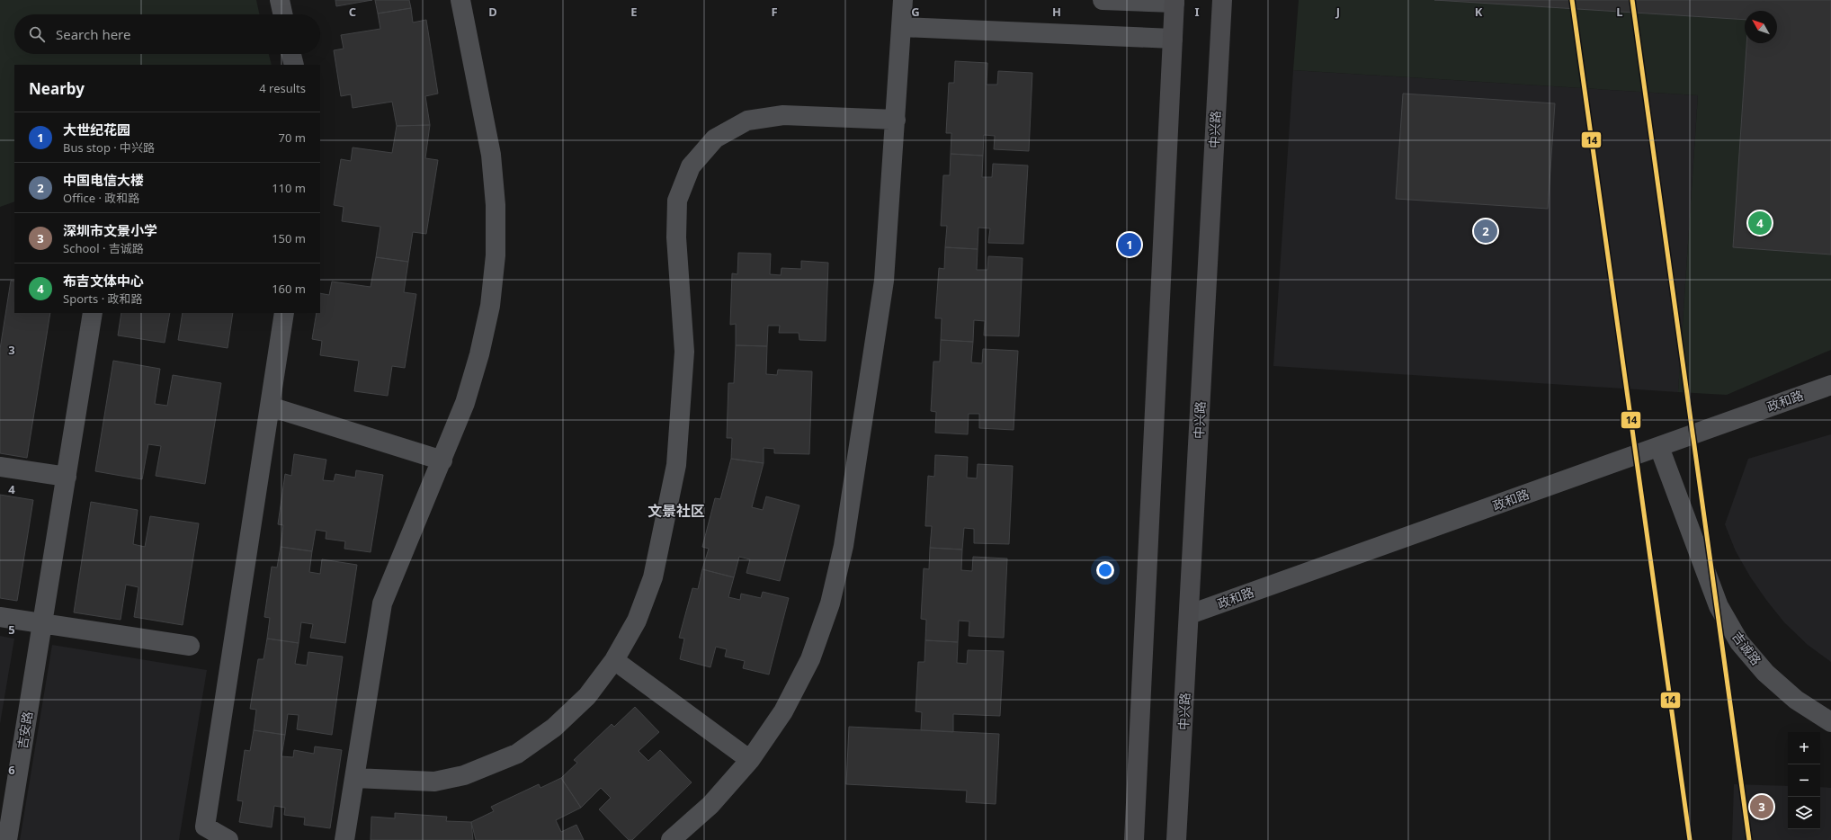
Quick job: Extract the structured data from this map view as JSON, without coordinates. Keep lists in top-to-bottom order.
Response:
{
  "streets": {
    "main road": ["中兴路"],
    "street": ["政和路", "吉诚路", "吉安路"]
  },
  "crossings": [
    ["中兴路", "政和路"],
    ["政和路", "吉诚路"]
  ],
  "districts": ["文景社区"],
  "lines": ["transit line 14"],
  "north": "top left",
  "page": {
    "search": "Search here",
    "heading": ["Nearby", "4 results"],
    "list": [
      {
        "mark": "1",
        "name": "大世纪花园",
        "note": "Bus stop · 中兴路",
        "value": "70 m"
      },
      {
        "mark": "2",
        "name": "中国电信大楼",
        "note": "Office · 政和路",
        "value": "110 m"
      },
      {
        "mark": "3",
        "name": "深圳市文景小学",
        "note": "School · 吉诚路",
        "value": "150 m"
      },
      {
        "mark": "4",
        "name": "布吉文体中心",
        "note": "Sports · 政和路",
        "value": "160 m"
      }
    ],
    "pins": [
      "4",
      "2",
      "1",
      "3"
    ],
    "map_buttons": ["+", "−"]
  },
  "grid": {
    "columns": [
      "C",
      "D",
      "E",
      "F",
      "G",
      "H",
      "I",
      "J",
      "K",
      "L"
    ],
    "rows": [
      "3",
      "4",
      "5",
      "6"
    ]
  }
}
